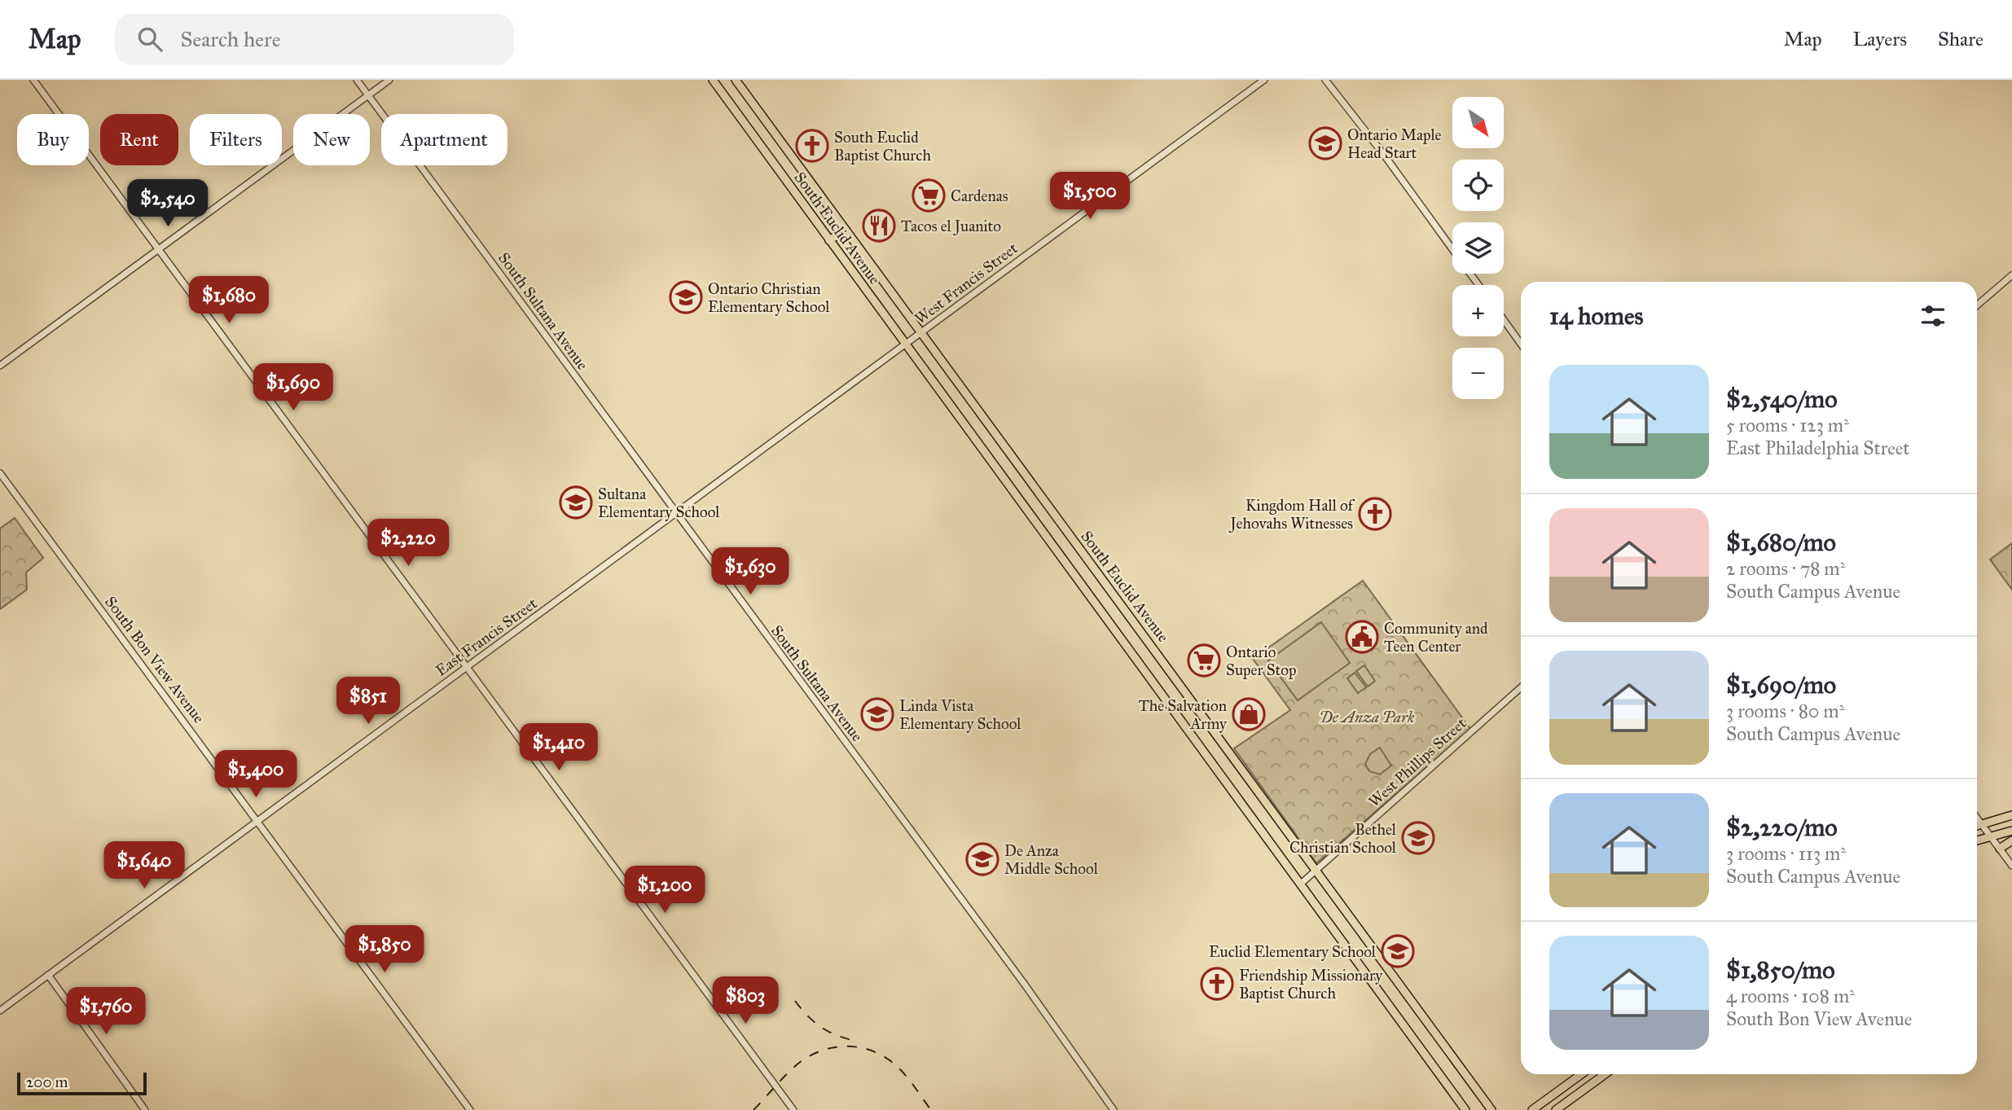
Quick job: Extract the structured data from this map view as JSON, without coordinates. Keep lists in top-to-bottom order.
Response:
{
  "streets": {
    "main road": ["South Euclid Avenue"],
    "street": [
      "West Francis Street",
      "South Sultana Avenue",
      "East Francis Street",
      "South Bon View Avenue",
      "West Phillips Street"
    ]
  },
  "crossings": [
    ["South Euclid Avenue", "West Francis Street"],
    ["South Euclid Avenue", "East Francis Street"],
    ["South Euclid Avenue", "West Phillips Street"],
    ["West Francis Street", "East Francis Street"],
    ["South Sultana Avenue", "East Francis Street"],
    ["East Francis Street", "South Bon View Avenue"]
  ],
  "parks": ["De Anza Park"],
  "places": {
    "school or university": [
      "Ontario Maple Head Start",
      "Ontario Christian Elementary School",
      "Sultana Elementary School",
      "Linda Vista Elementary School",
      "Bethel Christian School",
      "De Anza Middle School",
      "Euclid Elementary School"
    ],
    "church": ["South Euclid Baptist Church", "Kingdom Hall of Jehovahs Witnesses", "Friendship Missionary Baptist Church"],
    "supermarket": ["Cardenas", "Ontario Super Stop"],
    "restaurant": ["Tacos el Juanito"],
    "public building": ["Community and Teen Center"],
    "shop": ["The Salvation Army"]
  },
  "scale_bar": "200 m",
  "north": "bottom right",
  "page": {
    "header": "Map",
    "search": "Search here",
    "nav": ["Map", "Layers", "Share"],
    "map_buttons": ["+", "−"],
    "chip": [
      "Buy",
      "Rent",
      "Filters",
      "New",
      "Apartment"
    ],
    "price": [
      "$1,500",
      "$2,540",
      "$1,680",
      "$1,690",
      "$2,220",
      "$1,630",
      "$851",
      "$1,410",
      "$1,400",
      "$1,640",
      "$1,200",
      "$1,850",
      "$803",
      "$1,760"
    ],
    "heading": "14 homes",
    "list": [
      {
        "name": "$2,540/mo",
        "note": "5 rooms · 123 m² · East Philadelphia Street"
      },
      {
        "name": "$1,680/mo",
        "note": "2 rooms · 78 m² · South Campus Avenue"
      },
      {
        "name": "$1,690/mo",
        "note": "3 rooms · 80 m² · South Campus Avenue"
      },
      {
        "name": "$2,220/mo",
        "note": "3 rooms · 113 m² · South Campus Avenue"
      },
      {
        "name": "$1,850/mo",
        "note": "4 rooms · 108 m² · South Bon View Avenue"
      }
    ],
    "scale": "200 m"
  }
}
